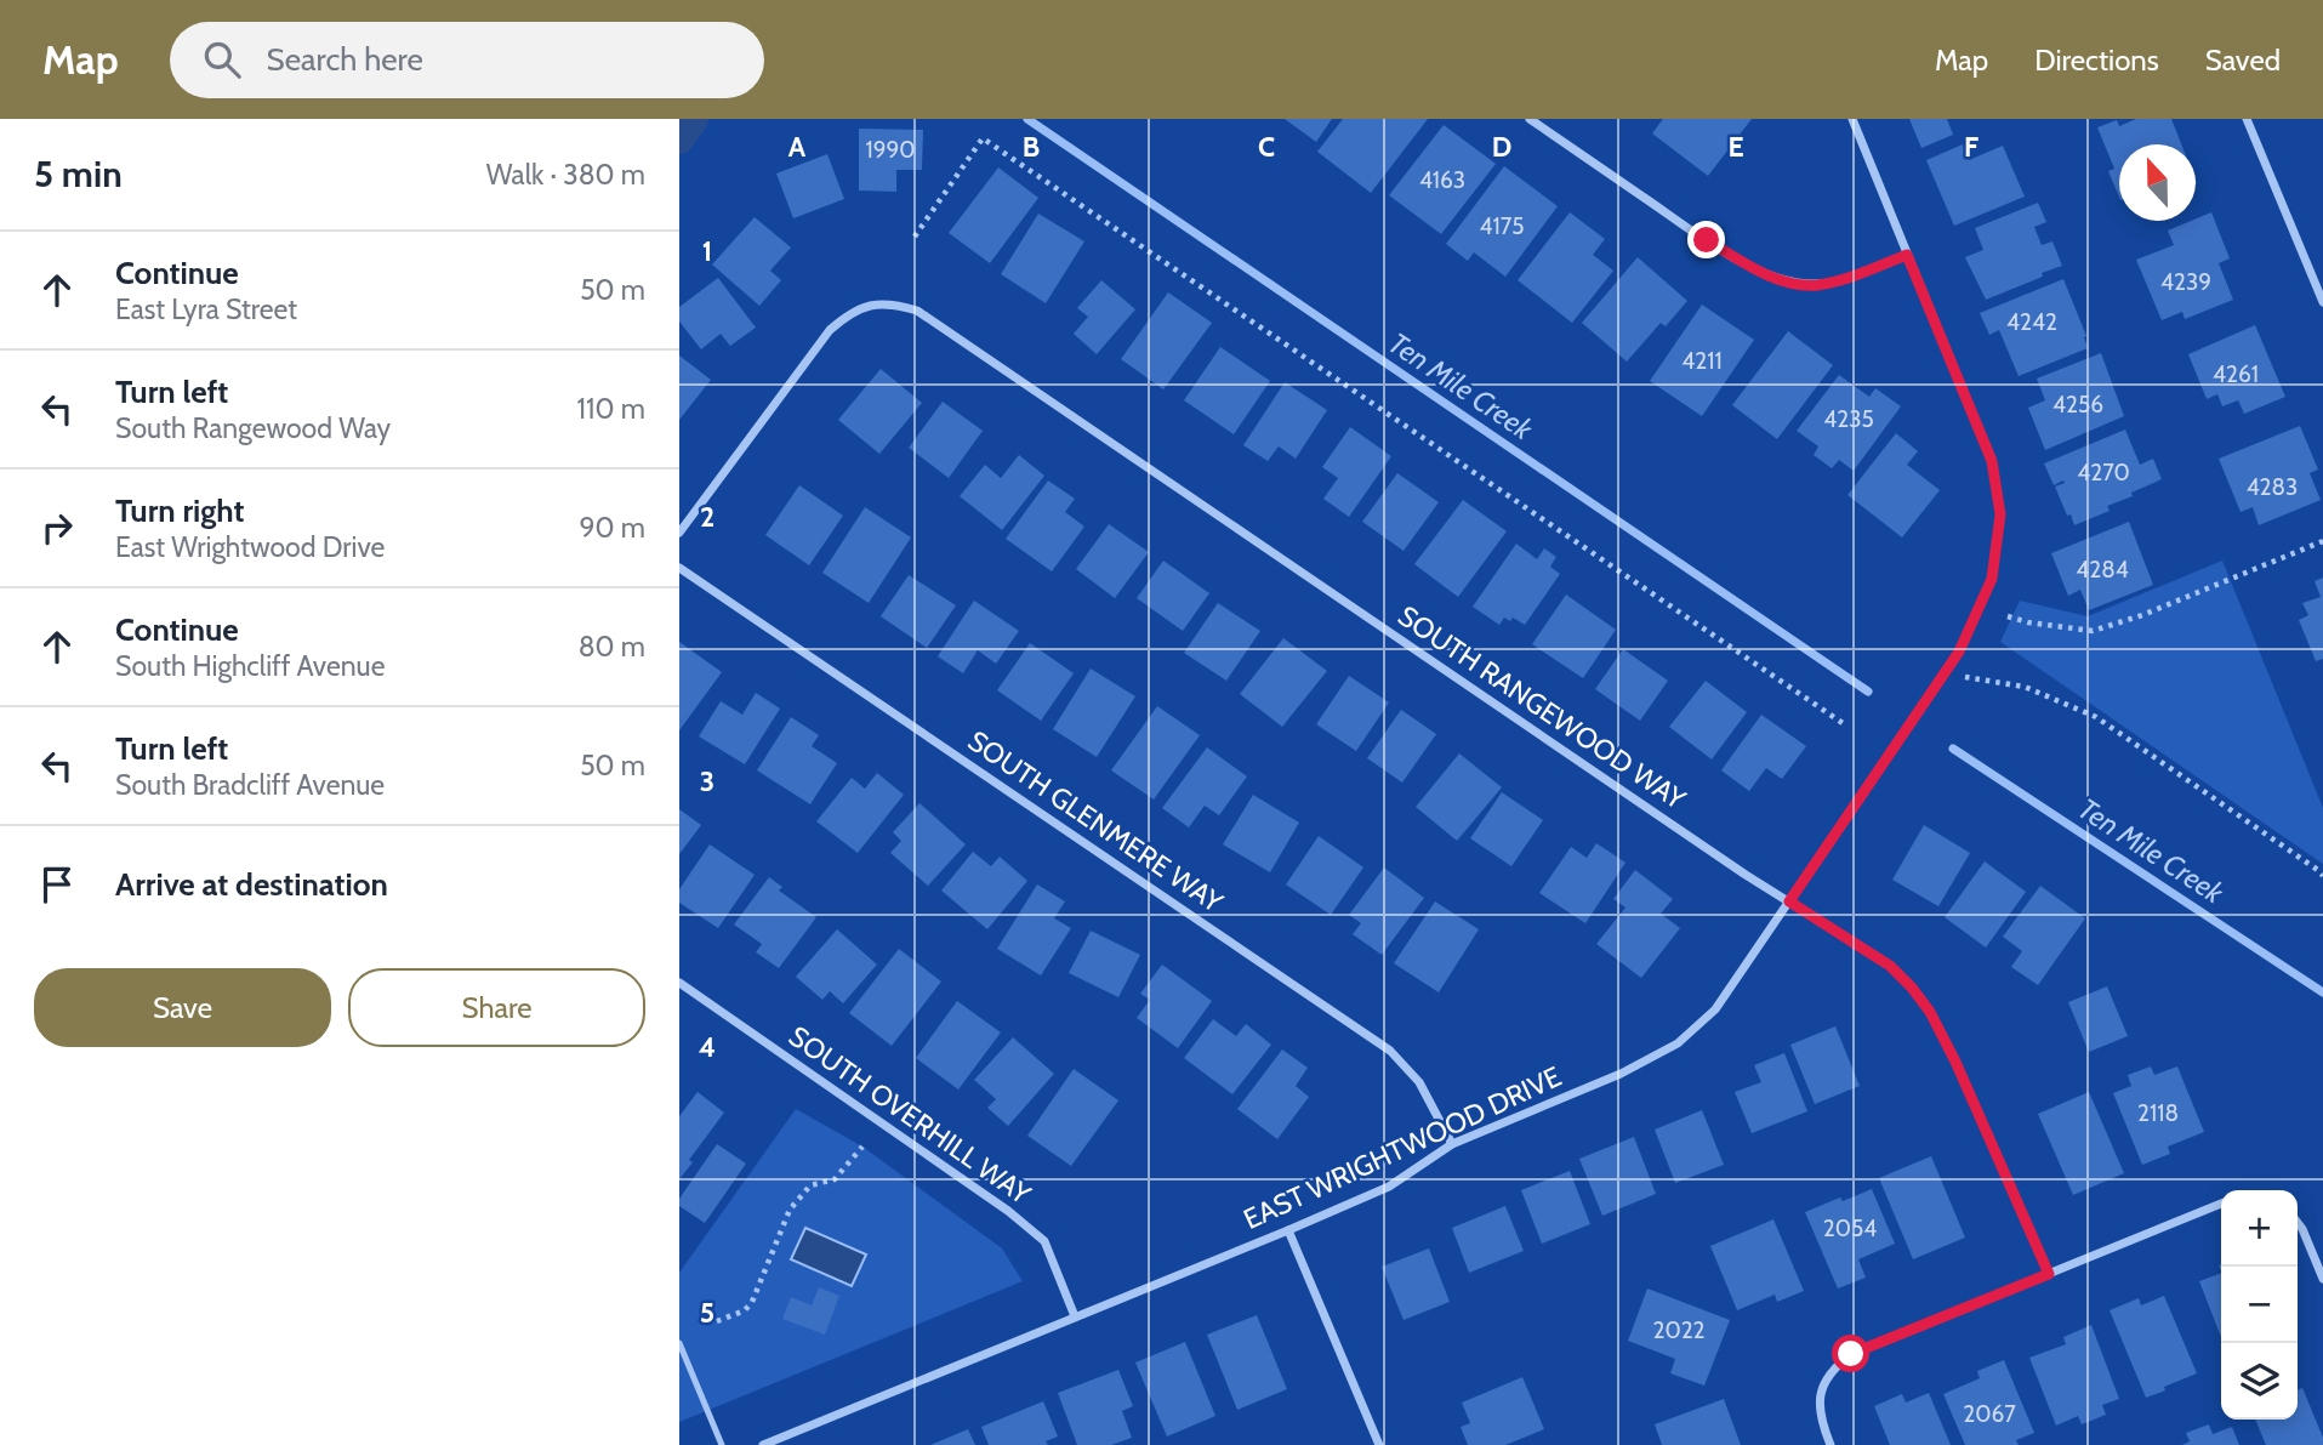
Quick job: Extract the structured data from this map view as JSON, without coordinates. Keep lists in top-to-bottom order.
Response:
{
  "streets": {
    "street": [
      "SOUTH RANGEWOOD WAY",
      "SOUTH GLENMERE WAY",
      "SOUTH OVERHILL WAY",
      "EAST WRIGHTWOOD DRIVE"
    ]
  },
  "crossings": [
    ["SOUTH RANGEWOOD WAY", "EAST WRIGHTWOOD DRIVE"],
    ["SOUTH GLENMERE WAY", "EAST WRIGHTWOOD DRIVE"],
    ["SOUTH OVERHILL WAY", "EAST WRIGHTWOOD DRIVE"]
  ],
  "water": ["Ten Mile Creek"],
  "house_numbers": [
    "1990",
    "4163",
    "4175",
    "4239",
    "4242",
    "4211",
    "4261",
    "4256",
    "4235",
    "4270",
    "4283",
    "4284",
    "2118",
    "2054",
    "2022",
    "2067"
  ],
  "north": "top",
  "page": {
    "header": "Map",
    "search": "Search here",
    "nav": ["Map", "Directions", "Saved"],
    "heading": ["5 min", "Walk · 380 m"],
    "list": [
      ["Continue", "East Lyra Street", "50 m"],
      ["Turn left", "South Rangewood Way", "110 m"],
      ["Turn right", "East Wrightwood Drive", "90 m"],
      ["Continue", "South Highcliff Avenue", "80 m"],
      ["Turn left", "South Bradcliff Avenue", "50 m"],
      "Arrive at destination"
    ],
    "buttons": ["Save", "Share"],
    "map_buttons": ["+", "−"]
  },
  "grid": {
    "columns": [
      "A",
      "B",
      "C",
      "D",
      "E",
      "F"
    ],
    "rows": [
      "1",
      "2",
      "3",
      "4",
      "5"
    ]
  }
}
